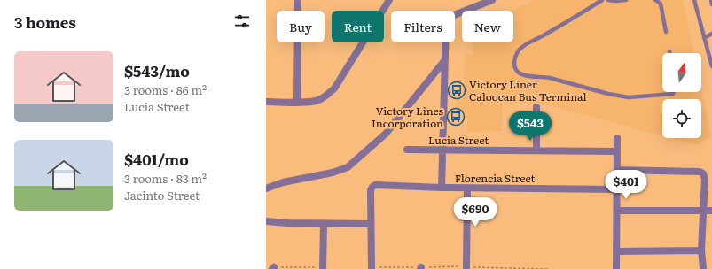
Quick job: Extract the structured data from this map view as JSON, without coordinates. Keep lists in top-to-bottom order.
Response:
{
  "streets": {
    "street": ["Lucia Street", "Florencia Street"]
  },
  "places": {
    "bus stop": ["Victory Liner Caloocan Bus Terminal", "Victory Lines Incorporation"]
  },
  "north": "top",
  "page": {
    "heading": "3 homes",
    "chip": [
      "Buy",
      "Rent",
      "Filters",
      "New"
    ],
    "list": [
      {
        "name": "$543/mo",
        "note": "3 rooms · 86 m² · Lucia Street"
      },
      {
        "name": "$401/mo",
        "note": "3 rooms · 83 m² · Jacinto Street"
      }
    ],
    "price": ["$543", "$401", "$690"]
  }
}
